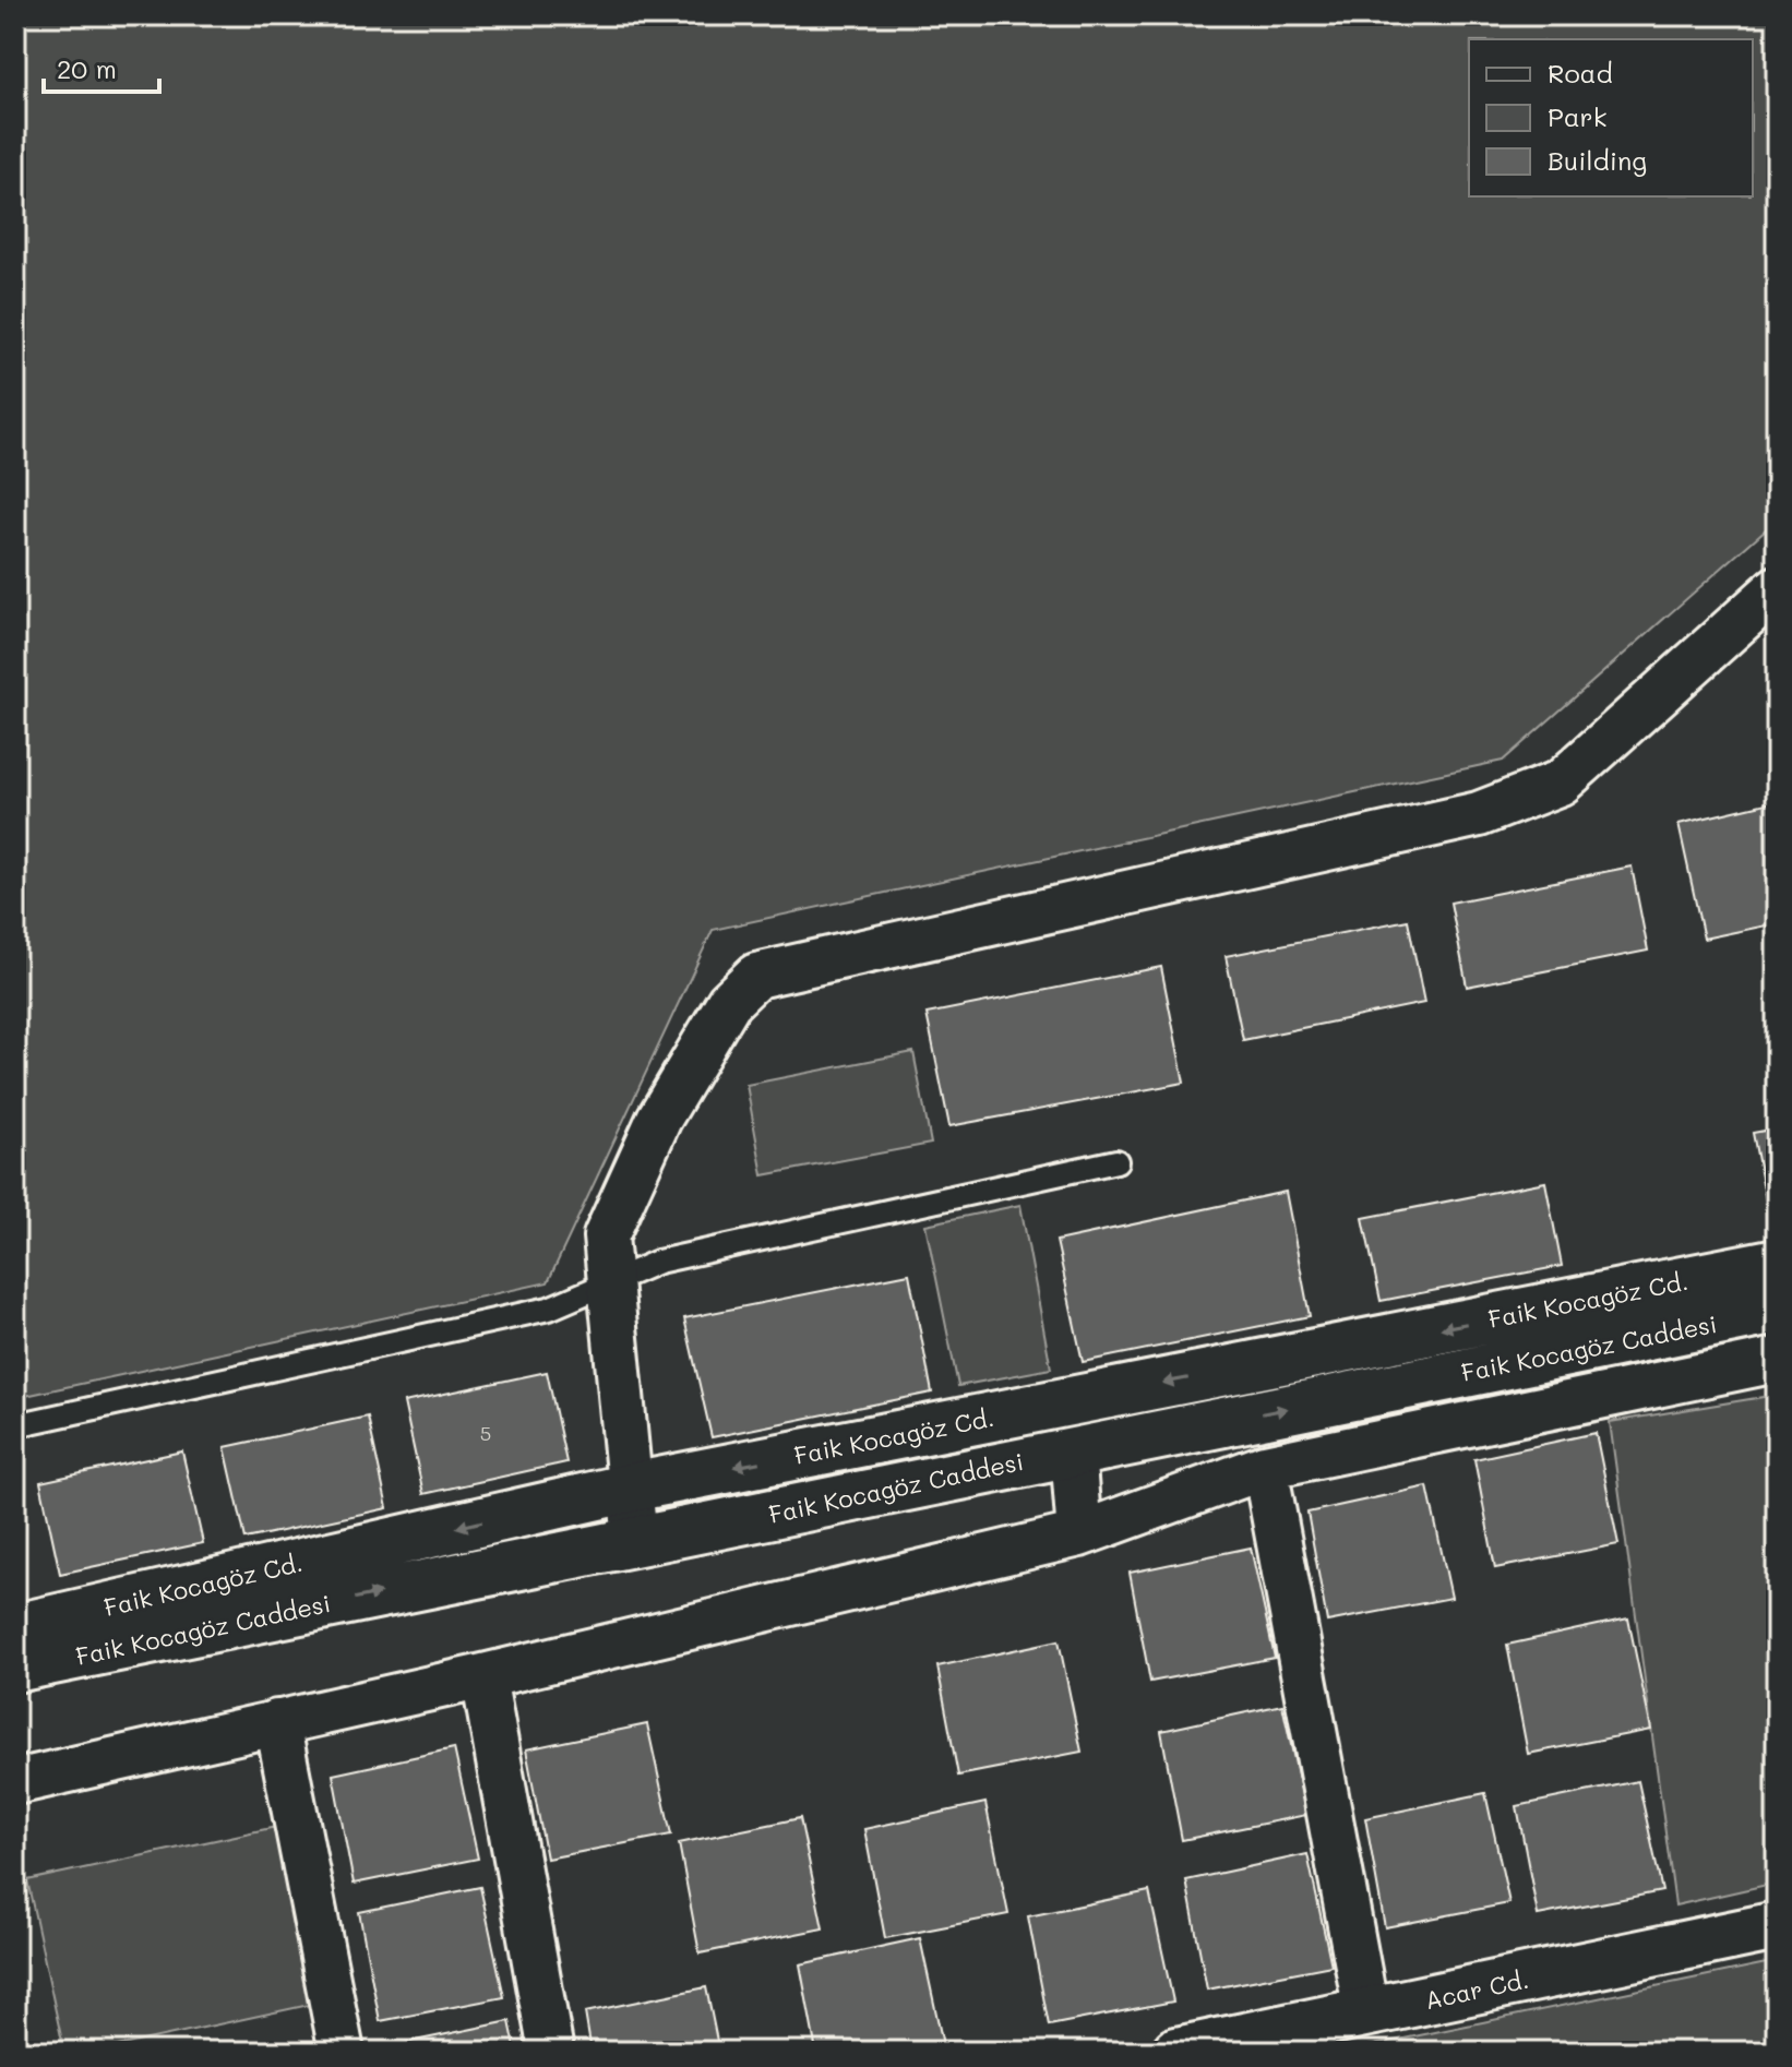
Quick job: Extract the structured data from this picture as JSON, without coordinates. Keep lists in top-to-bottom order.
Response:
{
  "streets": {
    "street": ["Faik Kocagöz Cd.", "Faik Kocagöz Caddesi", "Acar Cd."]
  },
  "house_numbers": ["5"],
  "legend": ["Road", "Park", "Building"],
  "scale_bar": "20 m"
}
